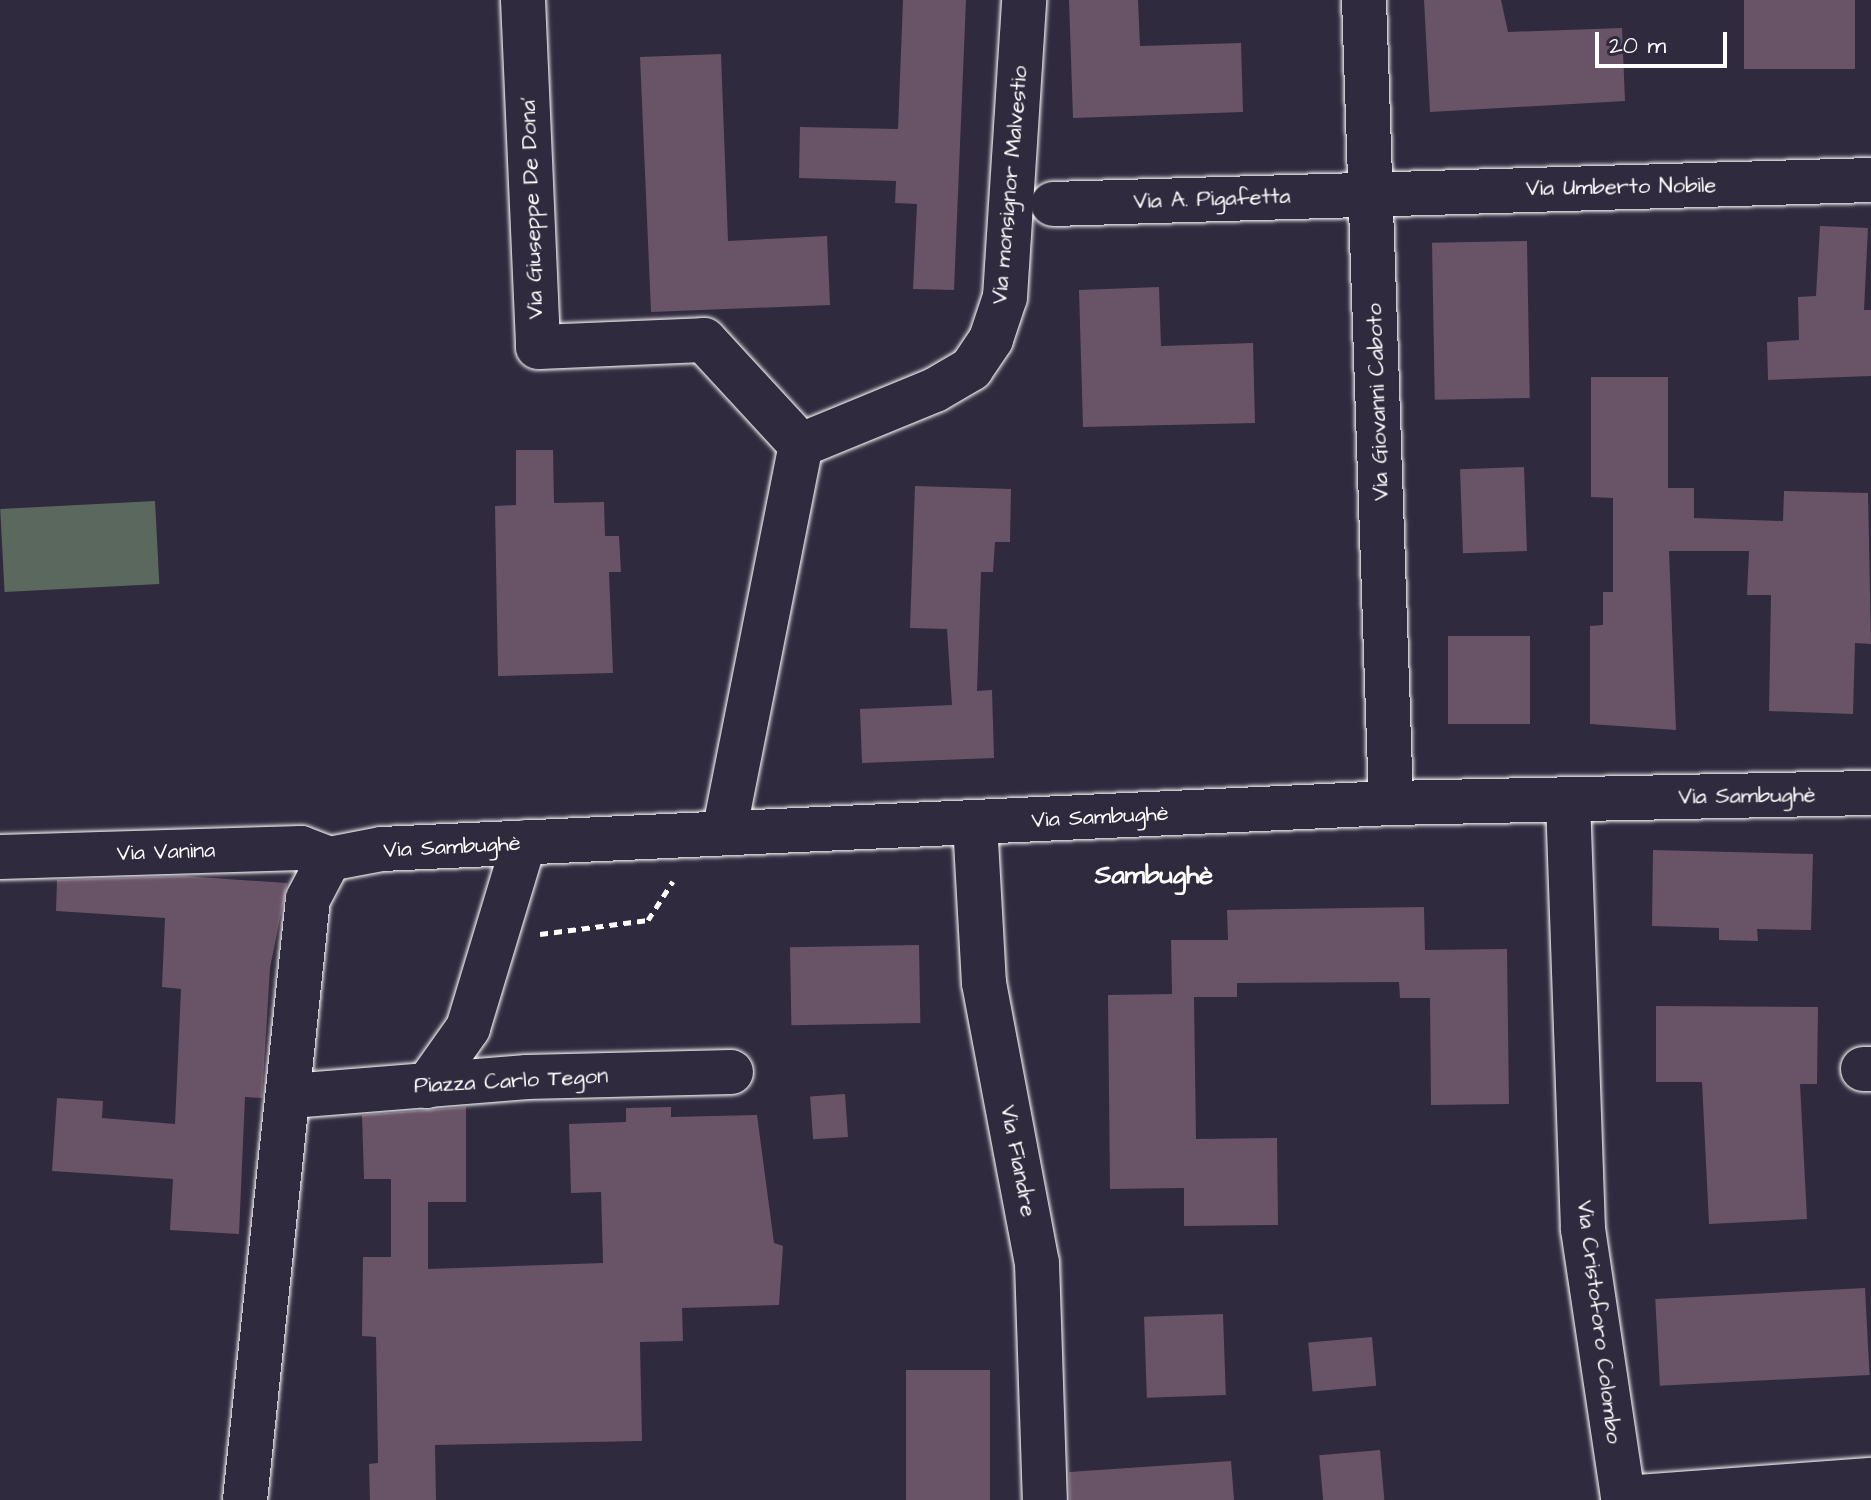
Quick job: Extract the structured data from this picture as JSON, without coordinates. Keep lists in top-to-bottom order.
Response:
{
  "streets": {
    "street": [
      "Via monsignor Malvestio",
      "Via Umberto Nobile",
      "Via A. Pigafetta",
      "Via Giuseppe De Dona'",
      "Via Giovanni Caboto",
      "Via Sambughè",
      "Via Vanina",
      "Piazza Carlo Tegon",
      "Via Fiandre",
      "Via Cristoforo Colombo"
    ]
  },
  "crossings": [
    ["Via monsignor Malvestio", "Via Giuseppe De Dona'"],
    ["Via Umberto Nobile", "Via A. Pigafetta"],
    ["Via Umberto Nobile", "Via Giovanni Caboto"],
    ["Via A. Pigafetta", "Via Giovanni Caboto"],
    ["Via Giovanni Caboto", "Via Sambughè"],
    ["Via Sambughè", "Via Vanina"],
    ["Via Sambughè", "Via Fiandre"],
    ["Via Sambughè", "Via Cristoforo Colombo"]
  ],
  "districts": ["Sambughè"],
  "scale_bar": "20 m"
}
